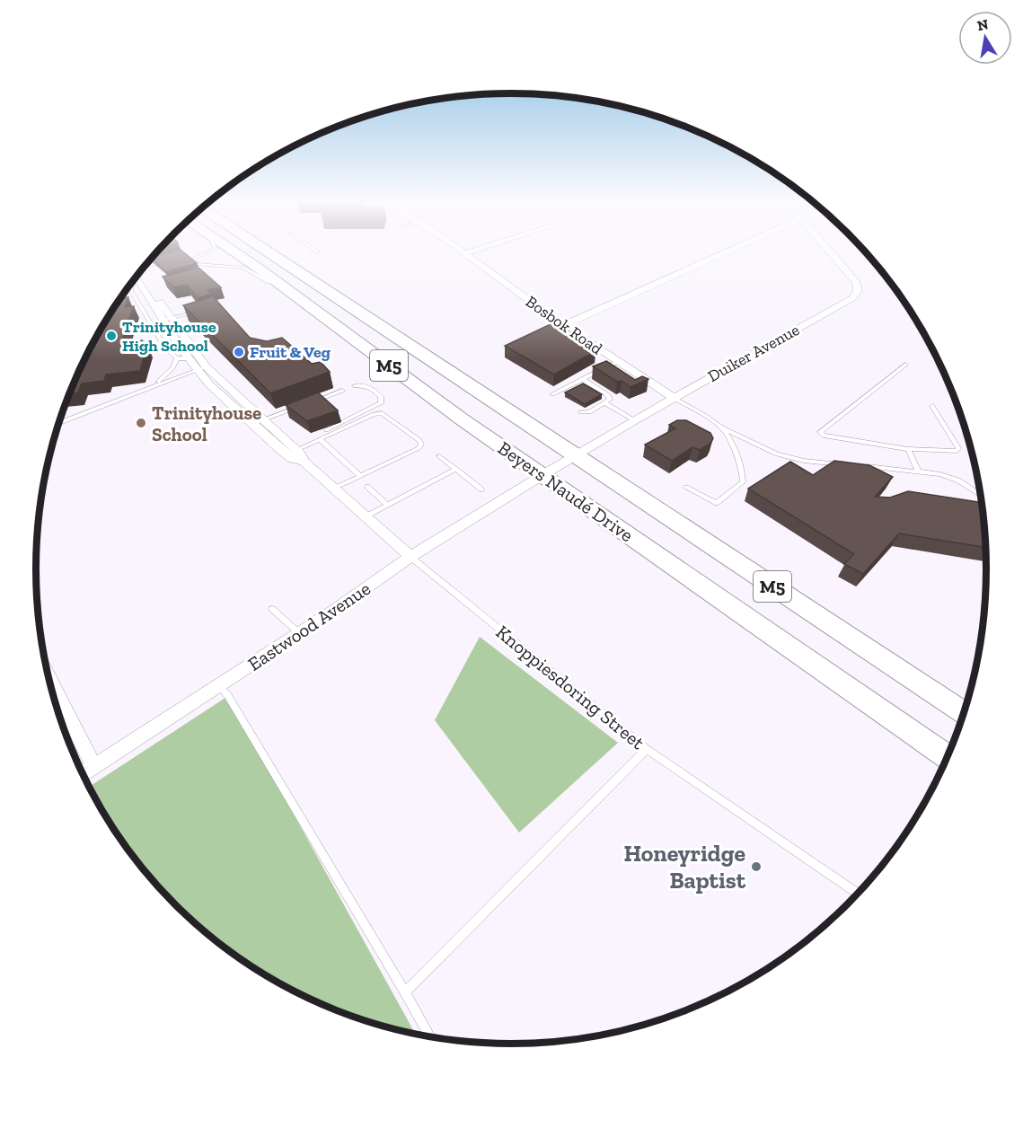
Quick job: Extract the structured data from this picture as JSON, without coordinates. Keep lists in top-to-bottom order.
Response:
{
  "streets": {
    "main road": ["M5", "Beyers Naudé Drive"],
    "street": [
      "Bosbok Road",
      "Duiker Avenue",
      "Eastwood Avenue",
      "Knoppiesdoring Street"
    ]
  },
  "crossings": [
    ["Bosbok Road", "Duiker Avenue"],
    ["Duiker Avenue", "Beyers Naudé Drive"],
    ["Duiker Avenue", "Eastwood Avenue"],
    ["Beyers Naudé Drive", "Eastwood Avenue"],
    ["Eastwood Avenue", "Knoppiesdoring Street"]
  ],
  "places": [
    "Trinityhouse High School",
    "Fruit & Veg",
    "Trinityhouse School",
    "Honeyridge Baptist"
  ],
  "north": "top"
}
